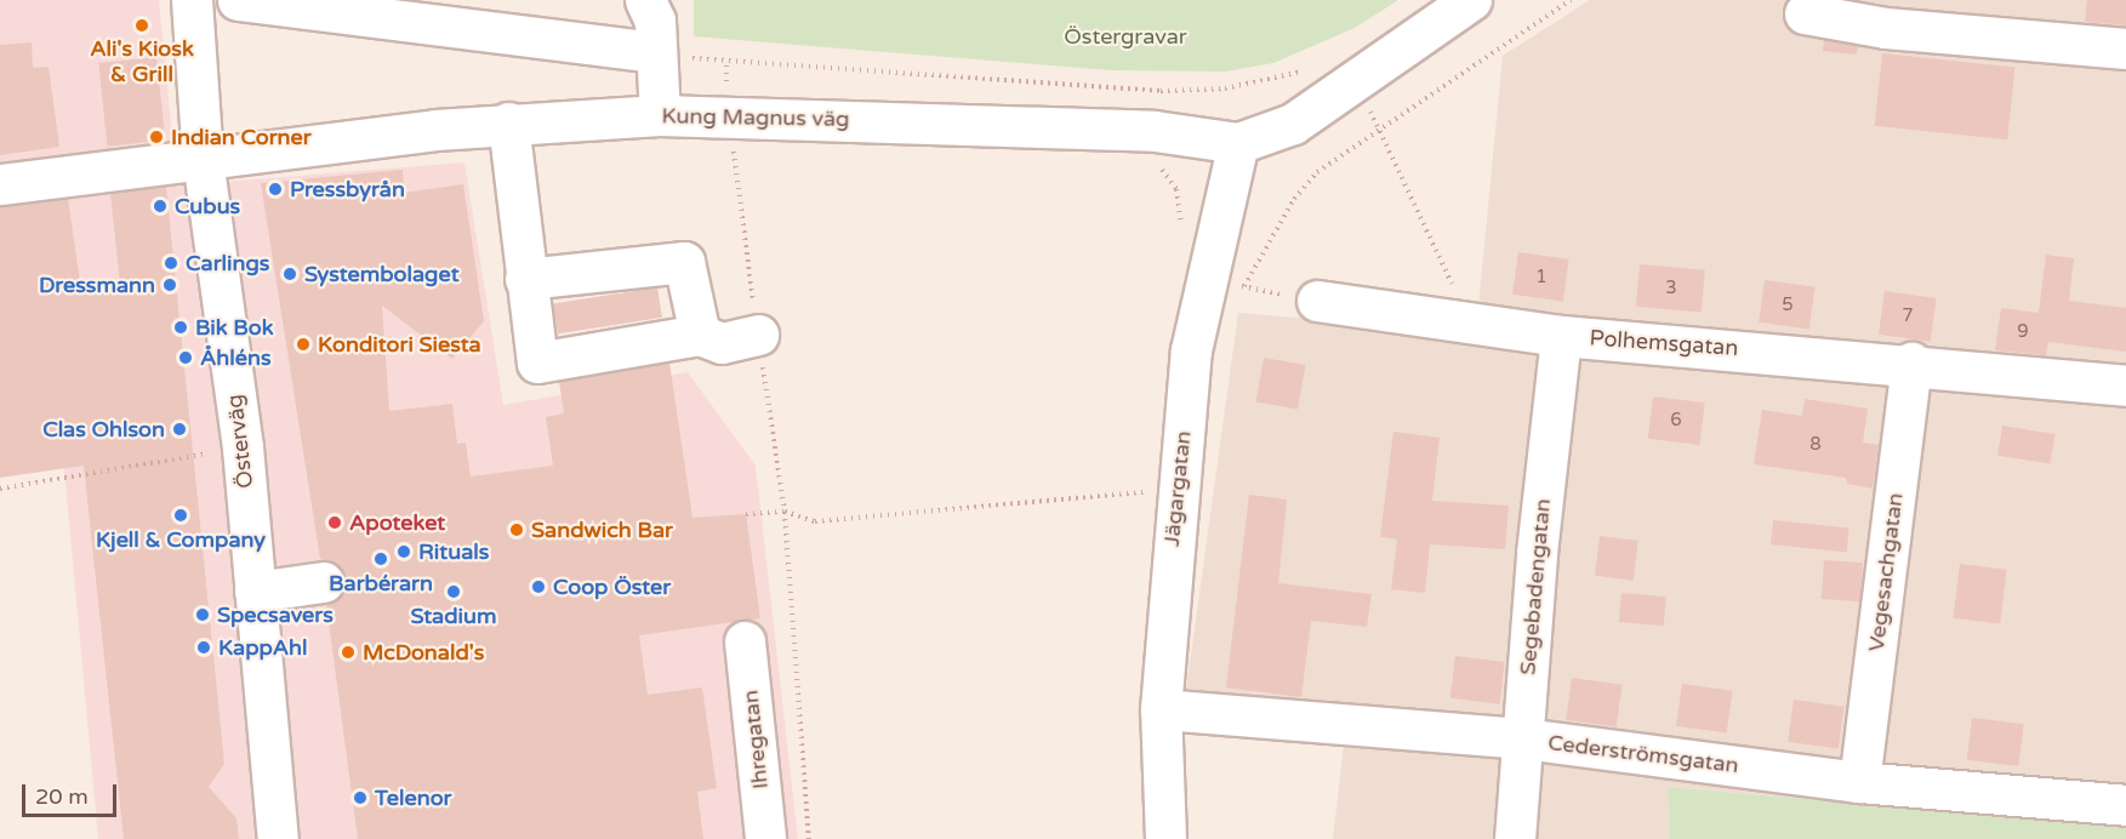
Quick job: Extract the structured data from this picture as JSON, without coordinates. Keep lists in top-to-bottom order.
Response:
{
  "streets": {
    "street": [
      "Kung Magnus väg",
      "Polhemsgatan",
      "Österväg",
      "Jägargatan",
      "Vegesachgatan",
      "Segebadengatan",
      "Ihregatan",
      "Cederströmsgatan"
    ]
  },
  "crossings": [
    ["Kung Magnus väg", "Österväg"],
    ["Kung Magnus väg", "Jägargatan"],
    ["Polhemsgatan", "Vegesachgatan"],
    ["Polhemsgatan", "Segebadengatan"],
    ["Jägargatan", "Cederströmsgatan"],
    ["Vegesachgatan", "Cederströmsgatan"],
    ["Segebadengatan", "Cederströmsgatan"]
  ],
  "parks": ["Östergravar"],
  "places": [
    "Ali's Kiosk & Grill",
    "Indian Corner",
    "Pressbyrån",
    "Cubus",
    "Carlings",
    "Systembolaget",
    "Dressmann",
    "Bik Bok",
    "Konditori Siesta",
    "Åhléns",
    "Clas Ohlson",
    "Kjell & Company",
    "Apoteket",
    "Sandwich Bar",
    "Rituals",
    "Barbérarn",
    "Coop Öster",
    "Stadium",
    "Specsavers",
    "KappAhl",
    "McDonald's",
    "Telenor"
  ],
  "house_numbers": [
    "1",
    "3",
    "5",
    "7",
    "9",
    "6",
    "8"
  ],
  "scale_bar": "20 m"
}
